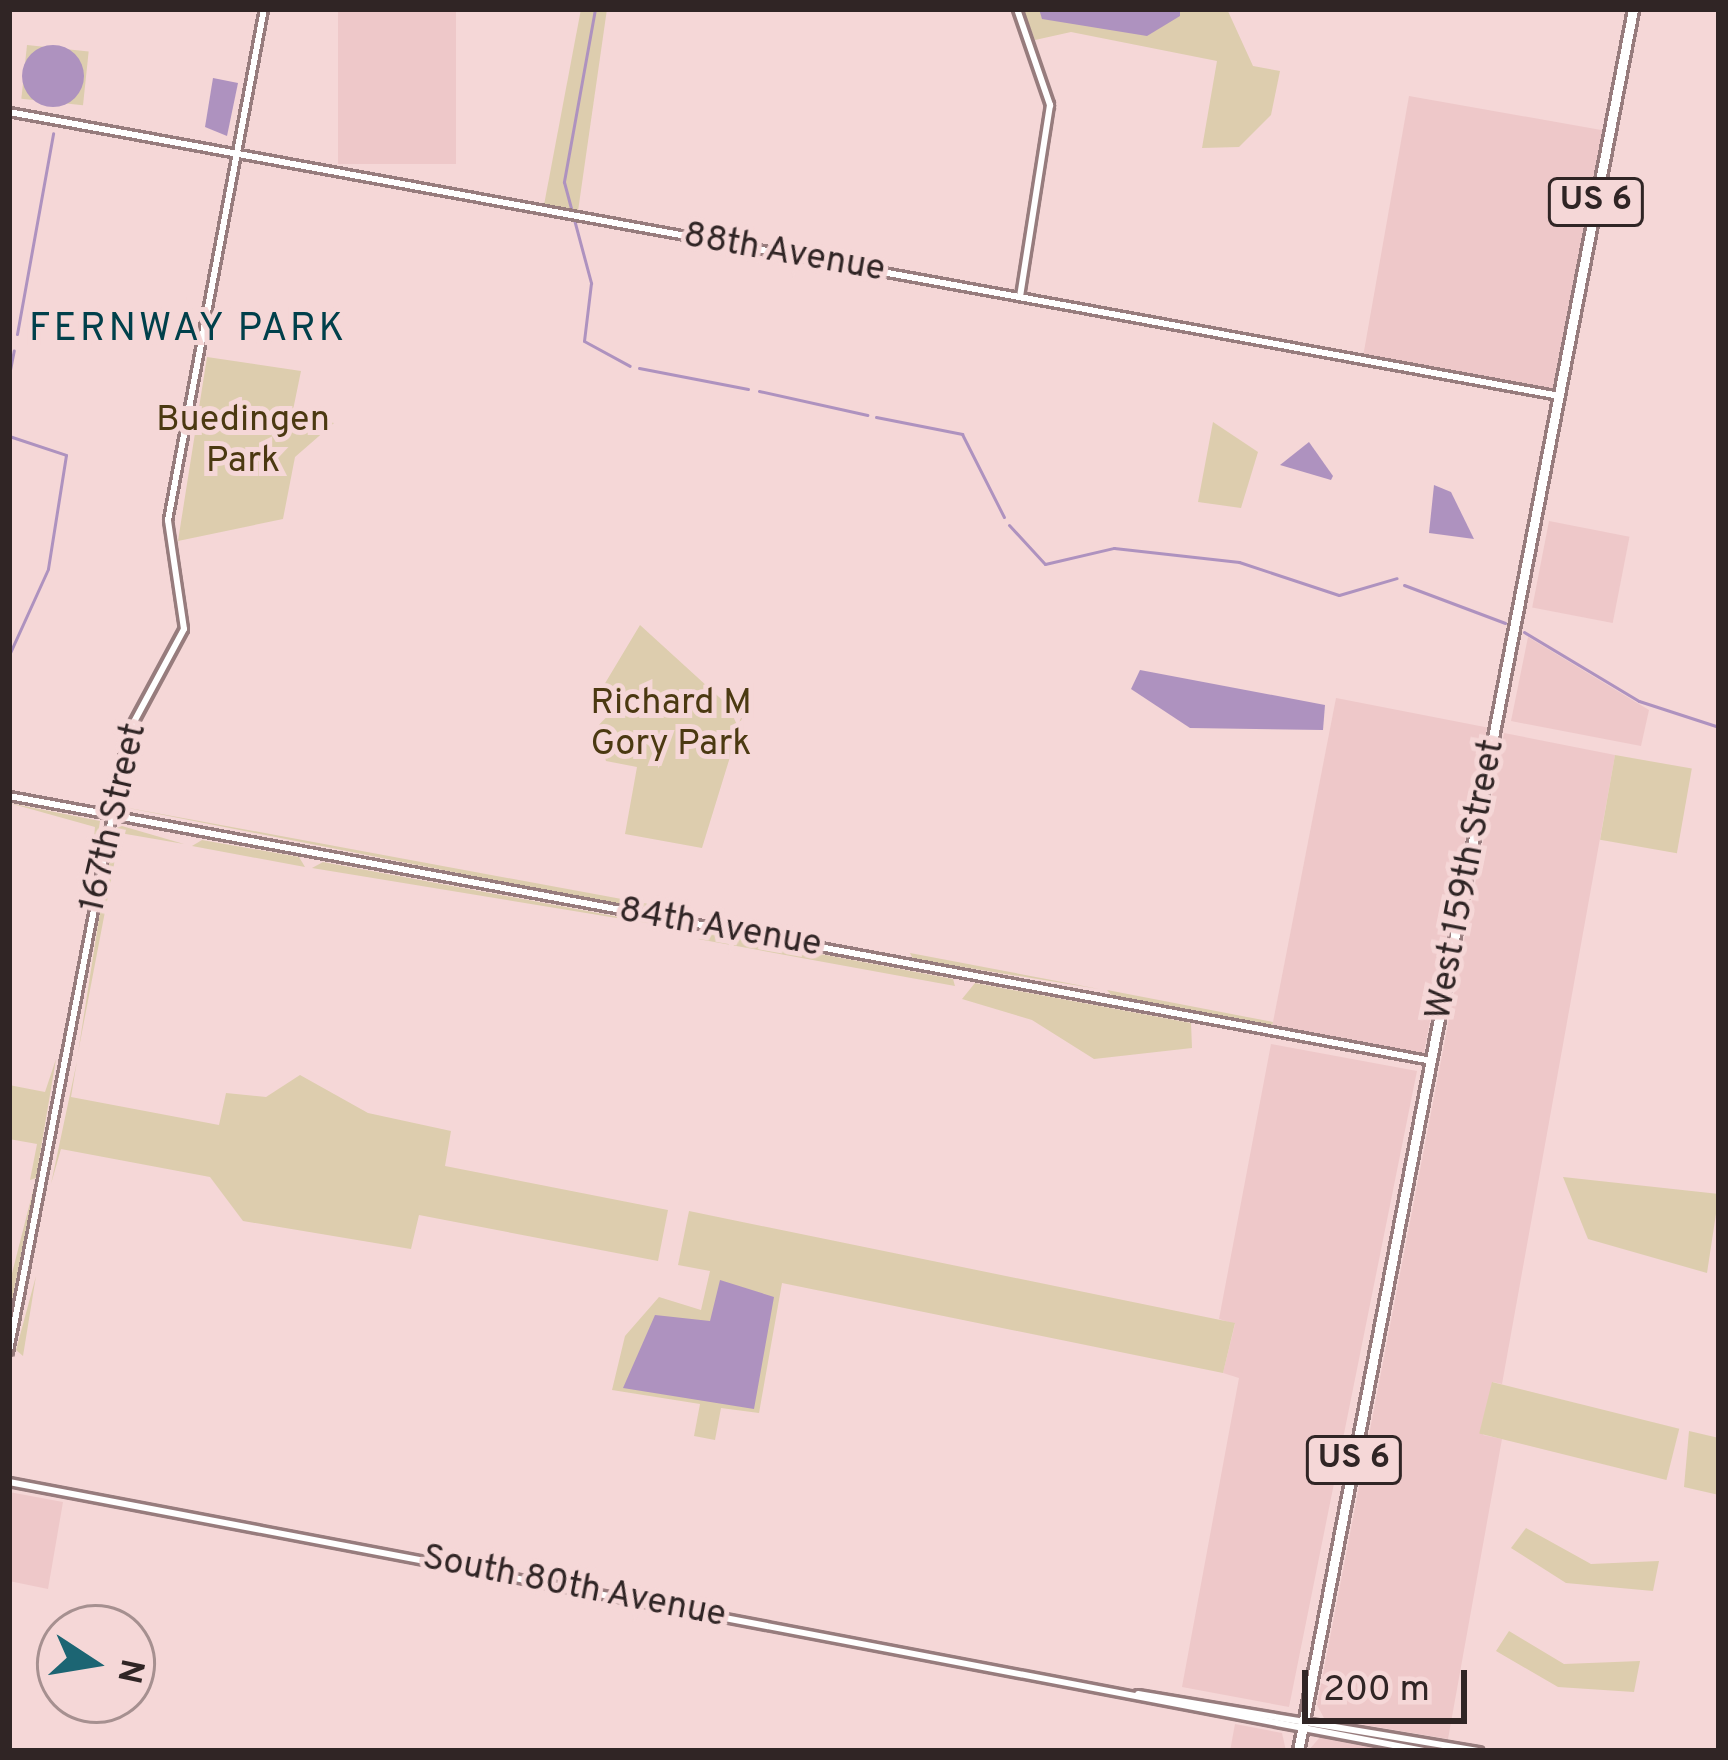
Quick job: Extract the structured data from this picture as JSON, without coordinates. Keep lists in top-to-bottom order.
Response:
{
  "streets": {
    "main road": ["US 6", "West 159th Street"],
    "street": [
      "88th Avenue",
      "167th Street",
      "84th Avenue",
      "South 80th Avenue"
    ]
  },
  "crossings": [
    ["88th Avenue", "167th Street"],
    ["88th Avenue", "West 159th Street"],
    ["167th Street", "84th Avenue"],
    ["West 159th Street", "84th Avenue"],
    ["West 159th Street", "South 80th Avenue"]
  ],
  "districts": ["FERNWAY PARK"],
  "parks": ["Buedingen Park", "Richard M Gory Park"],
  "scale_bar": "200 m",
  "north": "right"
}
